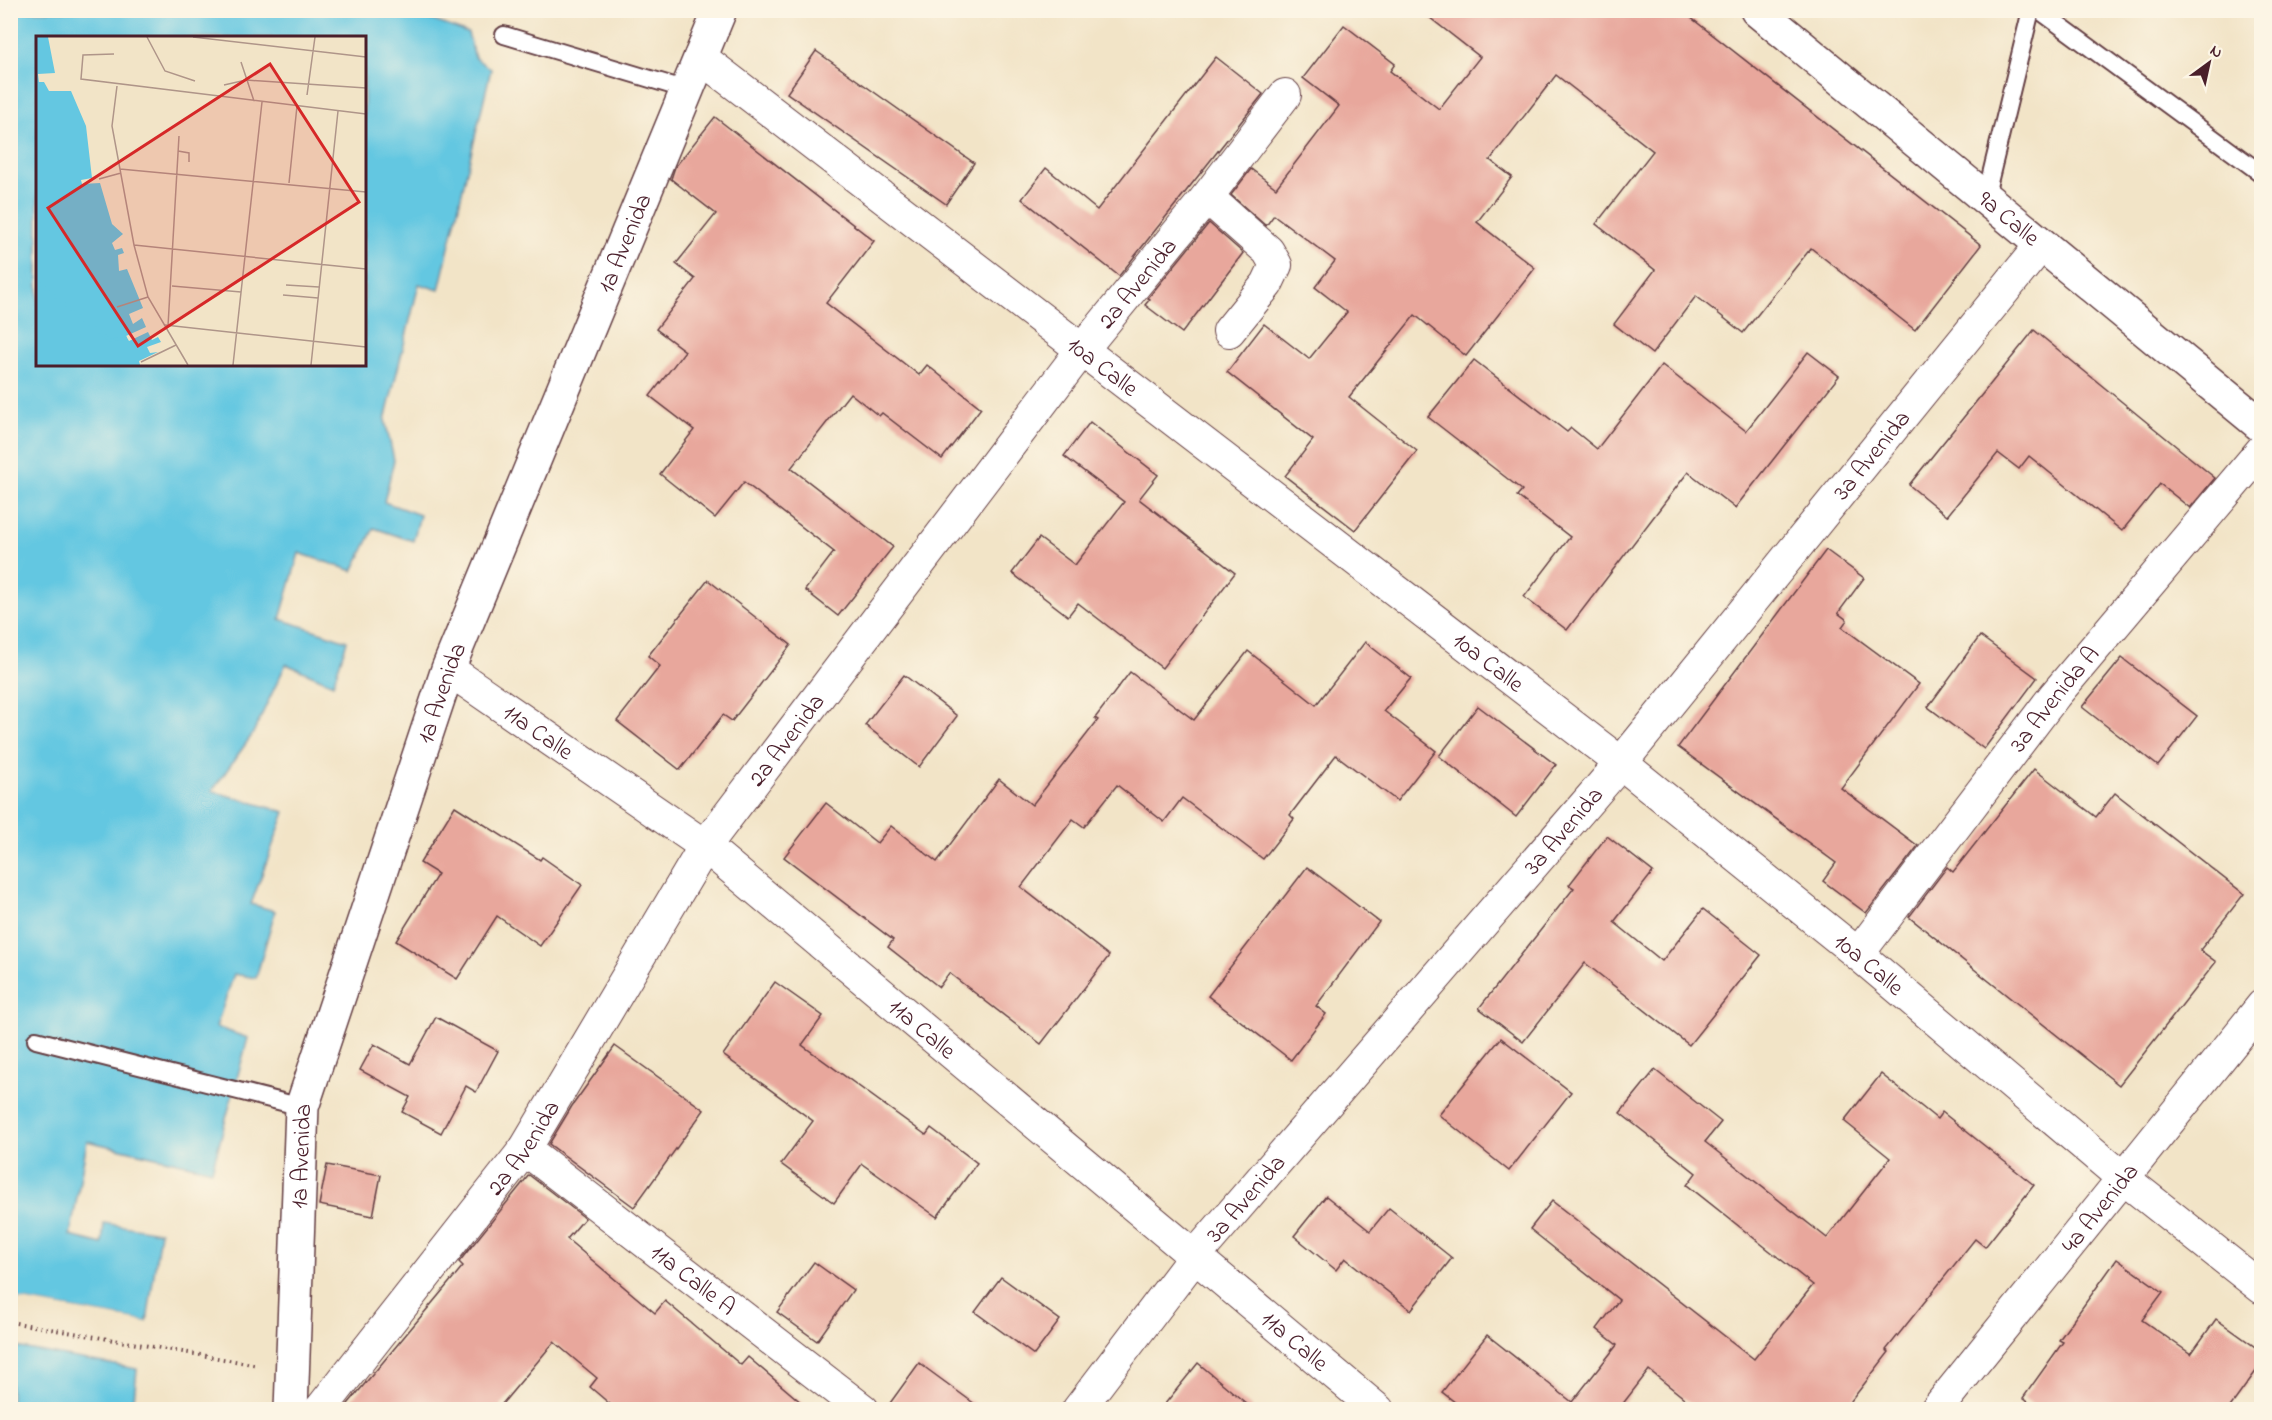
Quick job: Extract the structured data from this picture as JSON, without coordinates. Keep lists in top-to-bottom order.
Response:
{
  "streets": {
    "street": [
      "9a Calle",
      "1a Avenida",
      "2a Avenida",
      "10a Calle",
      "3a Avenida",
      "3a Avenida A",
      "11a Calle",
      "4a Avenida",
      "11a Calle A"
    ]
  },
  "crossings": [
    ["9a Calle", "3a Avenida"],
    ["1a Avenida", "2a Avenida"],
    ["1a Avenida", "10a Calle"],
    ["1a Avenida", "11a Calle"],
    ["2a Avenida", "10a Calle"],
    ["2a Avenida", "11a Calle"],
    ["2a Avenida", "11a Calle A"],
    ["10a Calle", "3a Avenida"],
    ["10a Calle", "3a Avenida A"],
    ["10a Calle", "4a Avenida"],
    ["3a Avenida", "11a Calle"]
  ],
  "north": "top right"
}
